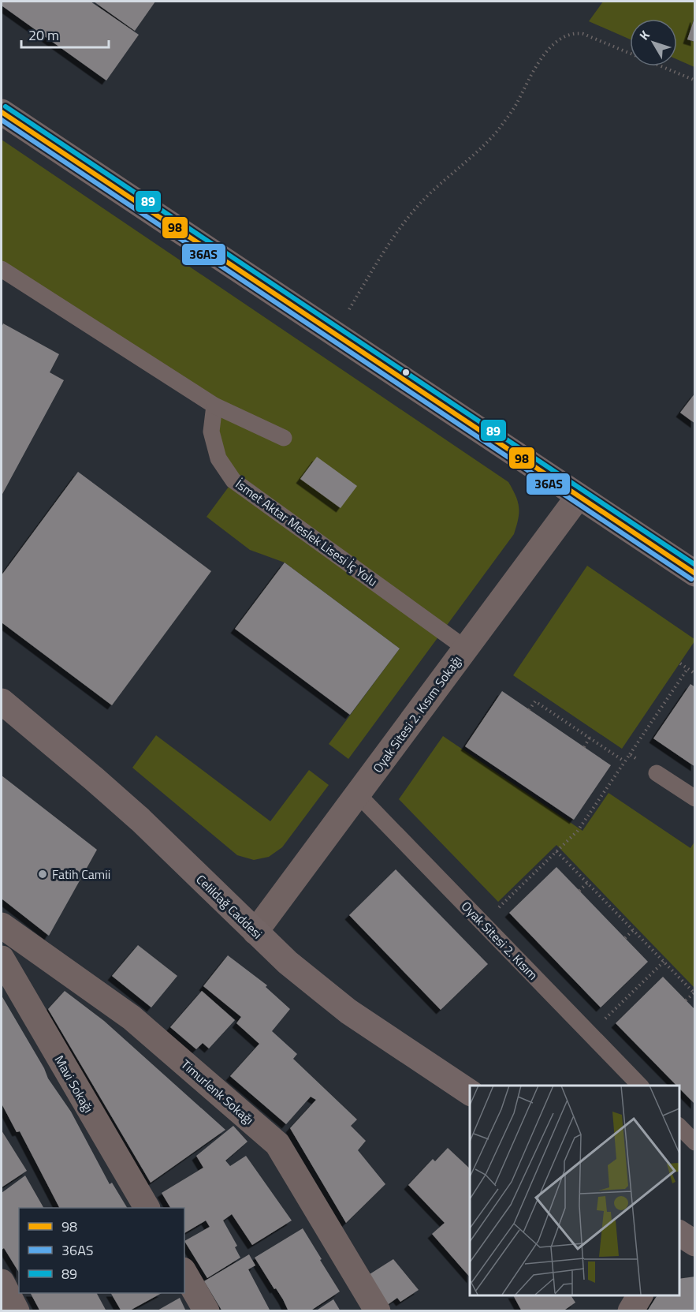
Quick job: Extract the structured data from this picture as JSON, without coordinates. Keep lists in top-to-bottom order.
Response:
{
  "streets": {
    "main road": ["Celildağ Caddesi"],
    "street": ["Oyak Sitesi 2. Kısım Sokağı", "Mavi Sokağı", "Timurlenk Sokağı"],
    "lane": ["İsmet Aktar Meslek Lisesi İç Yolu", "Oyak Sitesi 2. Kısım"]
  },
  "crossings": [
    ["İsmet Aktar Meslek Lisesi İç Yolu", "Oyak Sitesi 2. Kısım Sokağı"],
    ["Oyak Sitesi 2. Kısım Sokağı", "Celildağ Caddesi"],
    ["Oyak Sitesi 2. Kısım Sokağı", "Oyak Sitesi 2. Kısım"]
  ],
  "places": ["Fatih Camii"],
  "lines": ["transit line 89", "transit line 98", "transit line 36AS"],
  "legend": ["98", "36AS", "89"],
  "scale_bar": "20 m",
  "north": "top left"
}
